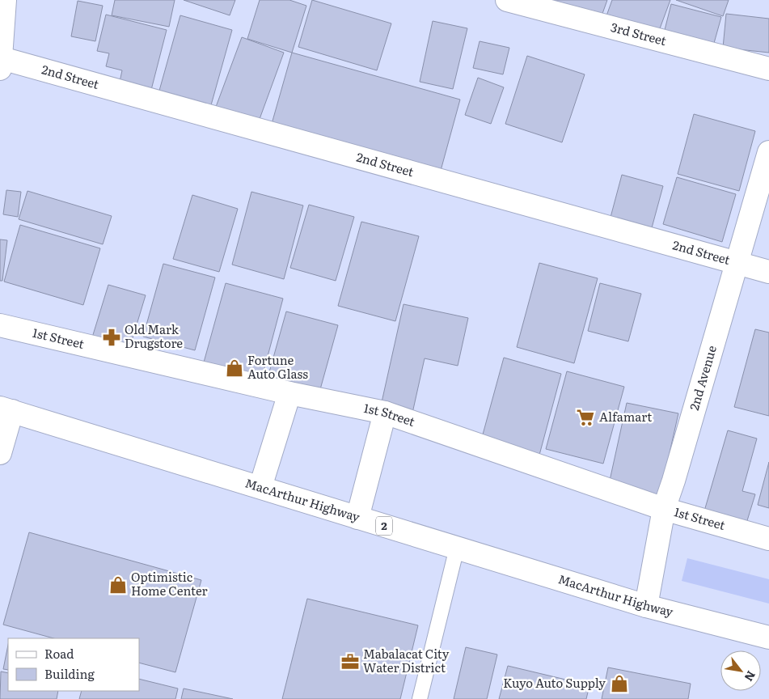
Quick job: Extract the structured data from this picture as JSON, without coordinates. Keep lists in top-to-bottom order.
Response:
{
  "streets": {
    "main road": [
      "3rd Street",
      "2nd Street",
      "1st Street",
      "2nd Avenue",
      "MacArthur Highway",
      "2"
    ]
  },
  "crossings": [
    ["2nd Street", "2nd Avenue"],
    ["1st Street", "2nd Avenue"],
    ["2nd Avenue", "MacArthur Highway"]
  ],
  "places": {
    "pharmacy": ["Old Mark Drugstore"],
    "shop": ["Fortune Auto Glass", "Optimistic Home Center", "Kuyo Auto Supply"],
    "supermarket": ["Alfamart"],
    "office": ["Mabalacat City Water District"]
  },
  "legend": ["Road", "Building"],
  "north": "bottom right"
}
